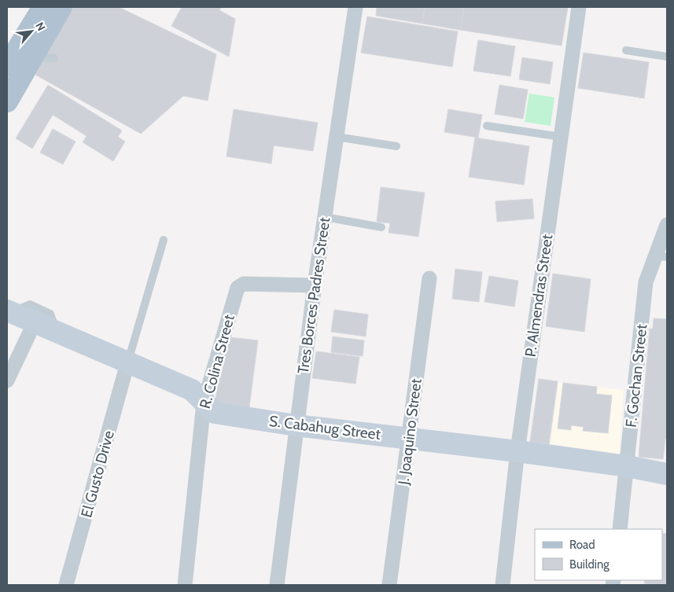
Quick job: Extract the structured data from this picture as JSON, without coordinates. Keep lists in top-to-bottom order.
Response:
{
  "streets": {
    "street": [
      "Tres Borces Padres Street",
      "P. Almendras Street",
      "R. Colina Street",
      "F. Gochan Street",
      "S. Cabahug Street",
      "J. Joaquino Street",
      "El Gusto Drive"
    ]
  },
  "crossings": [
    ["Tres Borces Padres Street", "R. Colina Street"],
    ["Tres Borces Padres Street", "S. Cabahug Street"],
    ["P. Almendras Street", "S. Cabahug Street"],
    ["R. Colina Street", "S. Cabahug Street"],
    ["F. Gochan Street", "S. Cabahug Street"],
    ["S. Cabahug Street", "J. Joaquino Street"],
    ["S. Cabahug Street", "El Gusto Drive"]
  ],
  "legend": ["Road", "Building"],
  "north": "top right"
}
